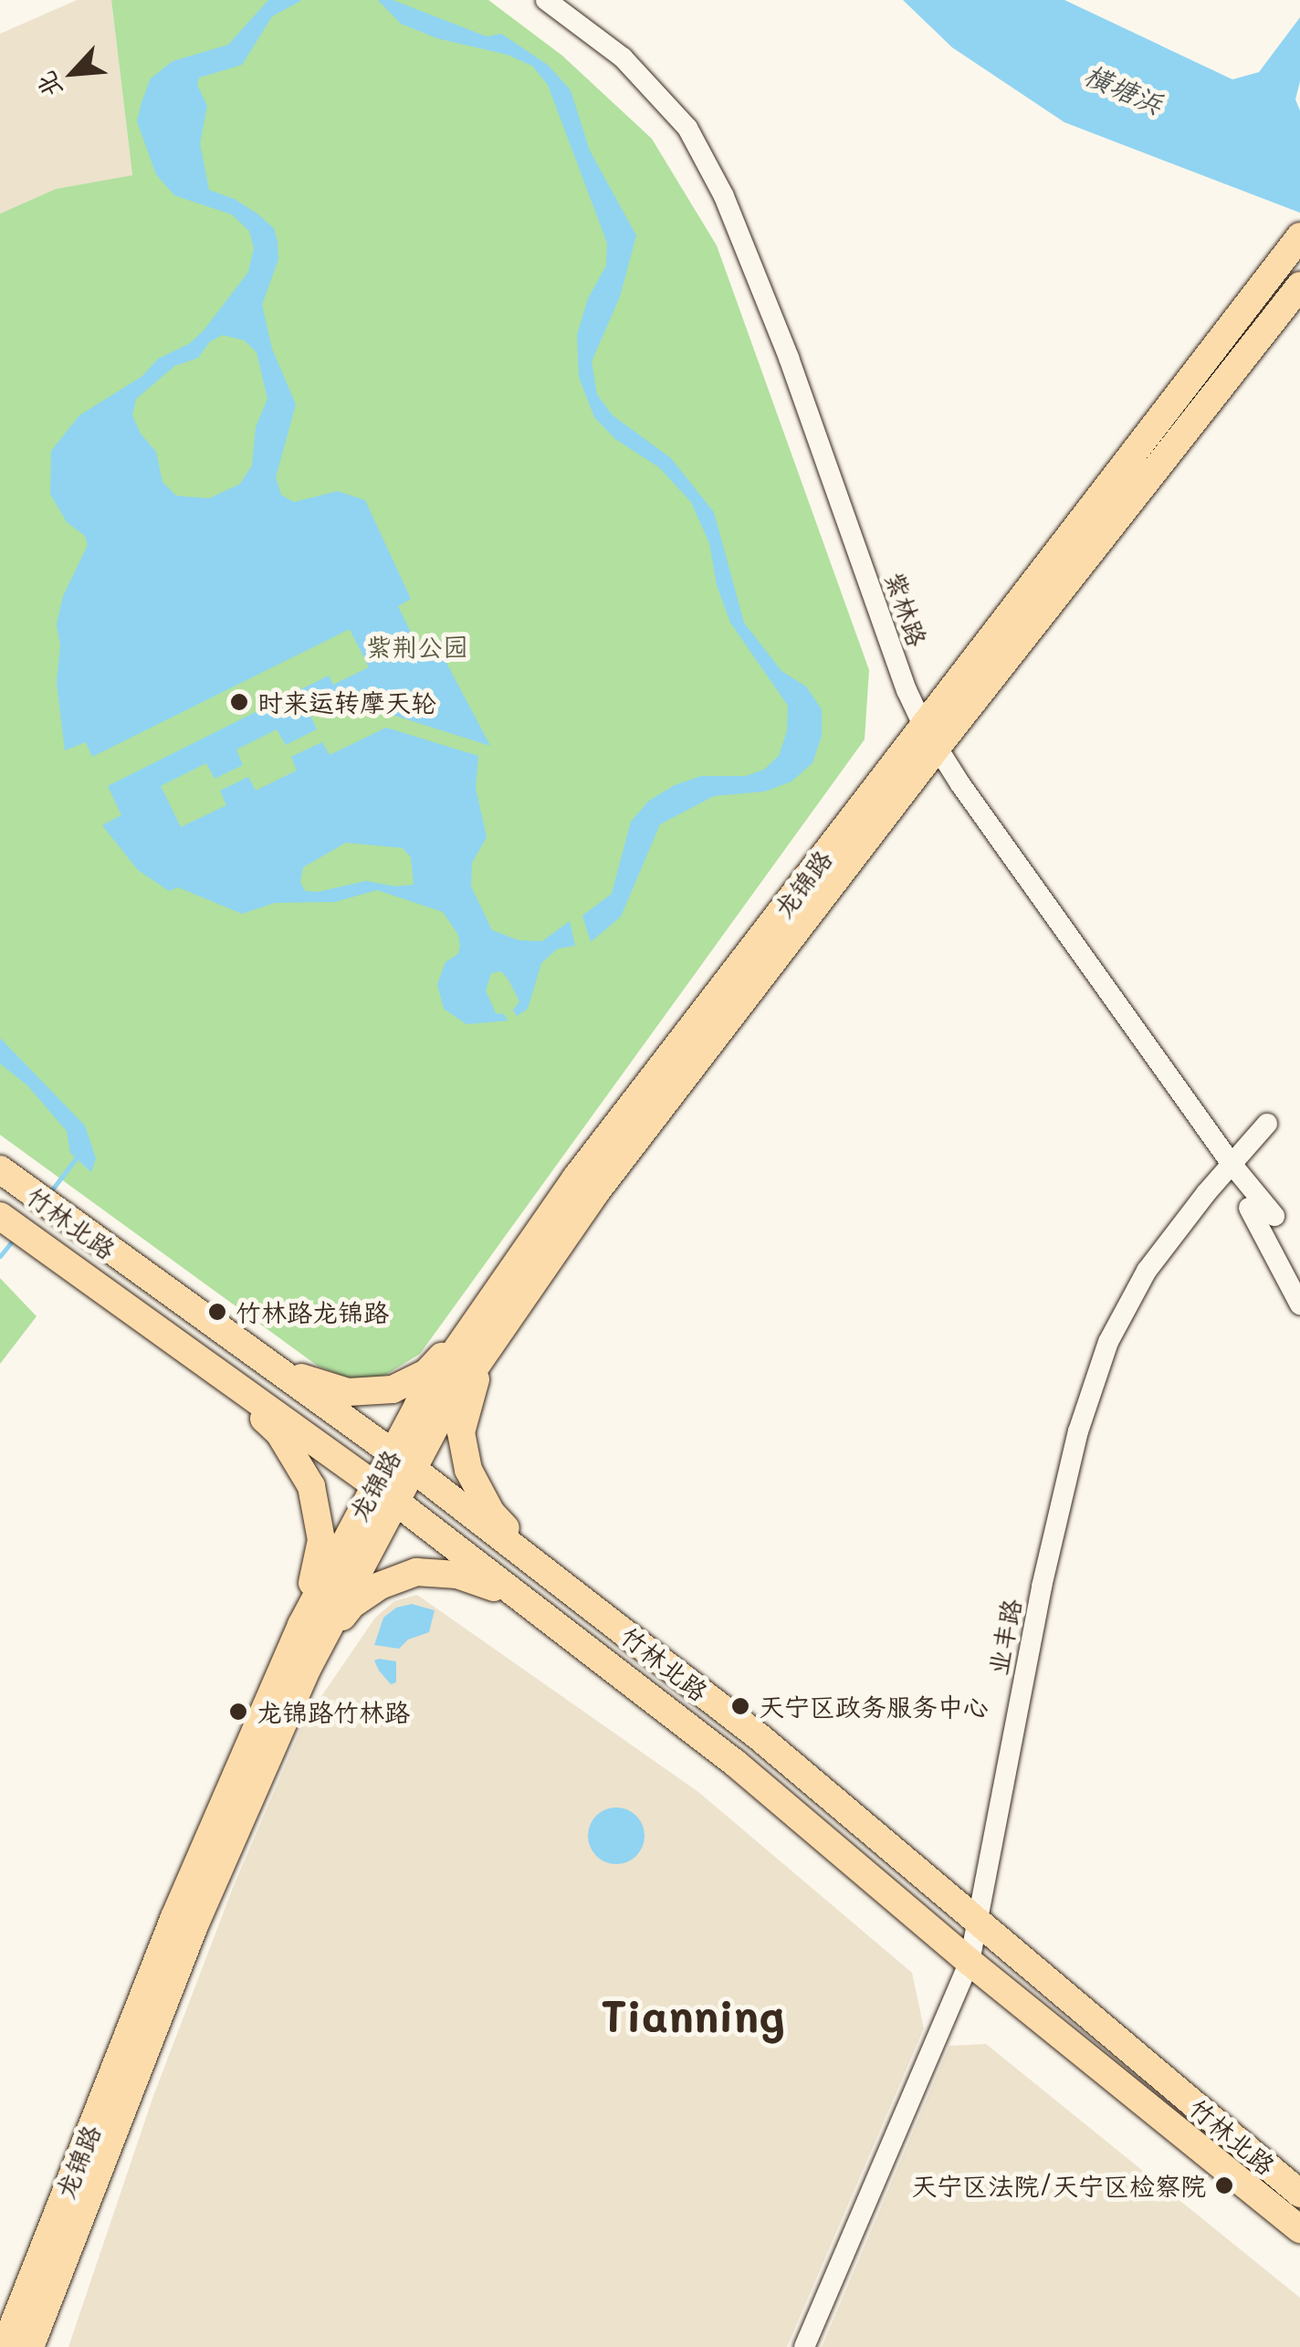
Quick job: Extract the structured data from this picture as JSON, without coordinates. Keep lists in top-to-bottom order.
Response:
{
  "streets": {
    "main road": ["龙锦路", "竹林北路"],
    "street": ["紫林路", "业丰路"]
  },
  "crossings": [
    ["紫林路", "龙锦路"],
    ["紫林路", "业丰路"],
    ["龙锦路", "竹林北路"],
    ["竹林北路", "业丰路"]
  ],
  "districts": ["Tianning"],
  "water": ["横塘浜"],
  "parks": ["紫荆公园"],
  "places": [
    "时来运转摩天轮",
    "竹林路龙锦路",
    "天宁区政务服务中心",
    "龙锦路竹林路",
    "天宁区法院/天宁区检察院"
  ],
  "north": "bottom left"
}
